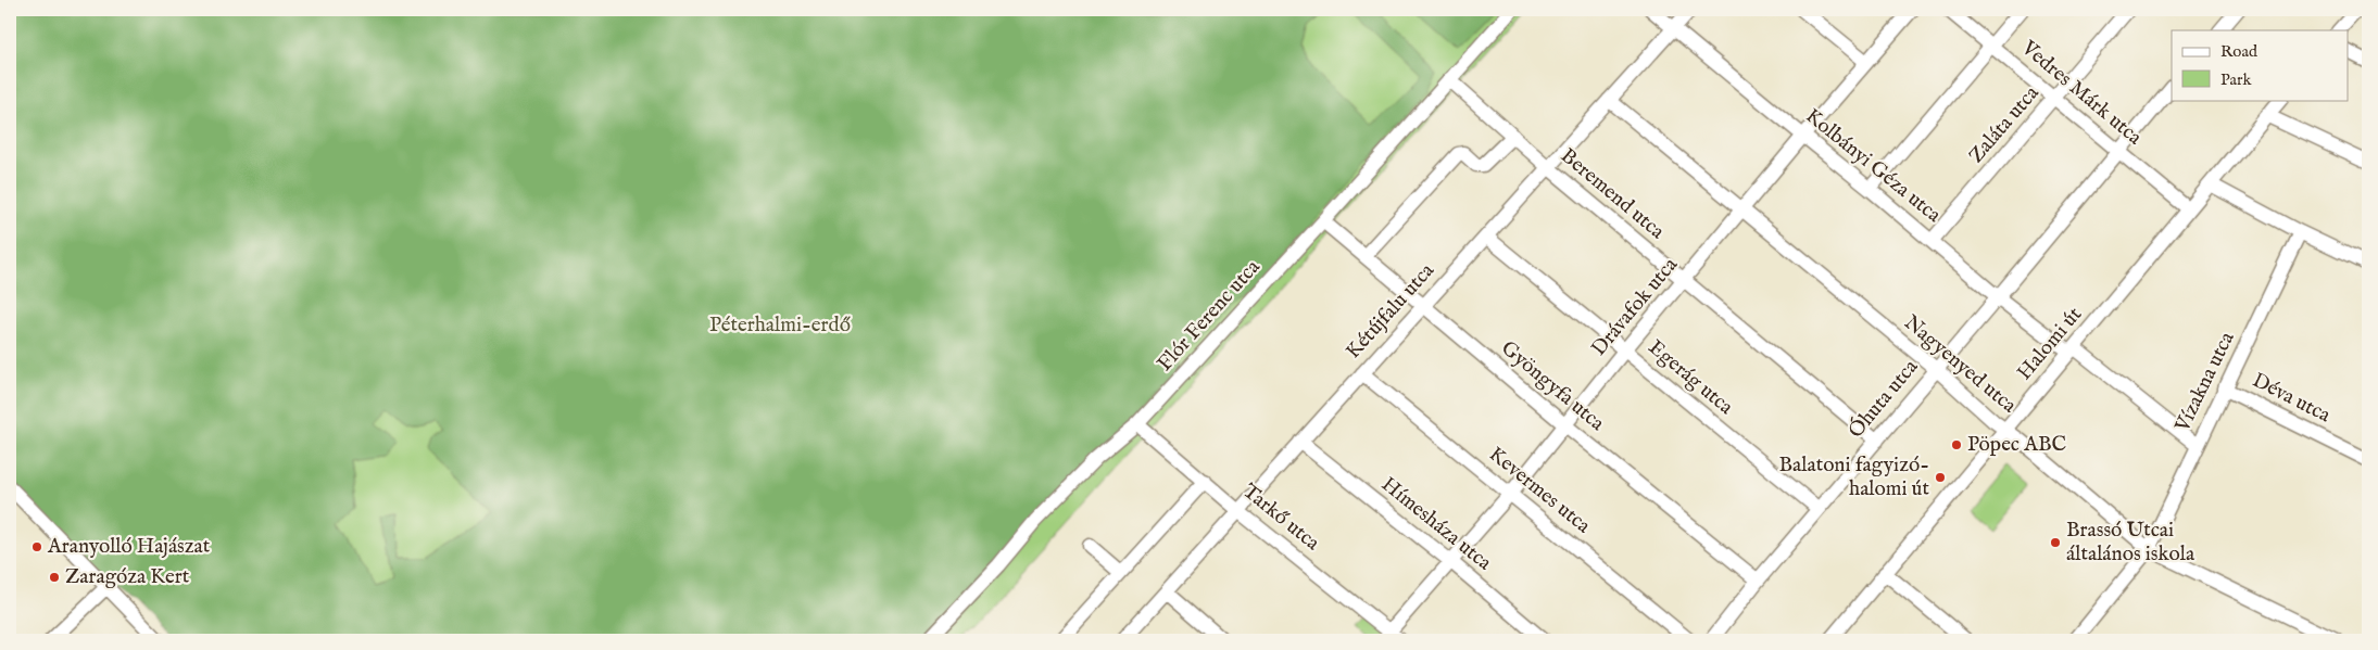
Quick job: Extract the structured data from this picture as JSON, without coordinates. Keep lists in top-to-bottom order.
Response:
{
  "streets": {
    "street": [
      "Vedres Márk utca",
      "Zaláta utca",
      "Kolbányi Géza utca",
      "Beremend utca",
      "Drávafok utca",
      "Kétújfalu utca",
      "Flór Ferenc utca",
      "Halomi út",
      "Nagyenyed utca",
      "Egerág utca",
      "Vízakna utca",
      "Gyöngyfa utca",
      "Déva utca",
      "Óhuta utca",
      "Kevermes utca",
      "Tarkő utca",
      "Hímesháza utca"
    ]
  },
  "crossings": [
    ["Vedres Márk utca", "Zaláta utca"],
    ["Vedres Márk utca", "Halomi út"],
    ["Vedres Márk utca", "Óhuta utca"],
    ["Zaláta utca", "Kolbányi Géza utca"],
    ["Kolbányi Géza utca", "Drávafok utca"],
    ["Kolbányi Géza utca", "Kétújfalu utca"],
    ["Kolbányi Géza utca", "Halomi út"],
    ["Kolbányi Géza utca", "Vízakna utca"],
    ["Kolbányi Géza utca", "Óhuta utca"],
    ["Beremend utca", "Drávafok utca"],
    ["Beremend utca", "Kétújfalu utca"],
    ["Beremend utca", "Flór Ferenc utca"],
    ["Beremend utca", "Óhuta utca"],
    ["Drávafok utca", "Nagyenyed utca"],
    ["Drávafok utca", "Egerág utca"],
    ["Drávafok utca", "Gyöngyfa utca"],
    ["Drávafok utca", "Kevermes utca"],
    ["Drávafok utca", "Tarkő utca"],
    ["Drávafok utca", "Hímesháza utca"],
    ["Kétújfalu utca", "Nagyenyed utca"],
    ["Kétújfalu utca", "Egerág utca"],
    ["Kétújfalu utca", "Gyöngyfa utca"],
    ["Kétújfalu utca", "Kevermes utca"],
    ["Kétújfalu utca", "Tarkő utca"],
    ["Kétújfalu utca", "Hímesháza utca"],
    ["Flór Ferenc utca", "Gyöngyfa utca"],
    ["Flór Ferenc utca", "Tarkő utca"],
    ["Halomi út", "Nagyenyed utca"],
    ["Nagyenyed utca", "Vízakna utca"],
    ["Nagyenyed utca", "Óhuta utca"],
    ["Egerág utca", "Óhuta utca"],
    ["Vízakna utca", "Déva utca"],
    ["Gyöngyfa utca", "Óhuta utca"]
  ],
  "parks": ["Péterhalmi-erdő"],
  "places": [
    "Pöpec ABC",
    "Balatoni fagyizó- halomi út",
    "Brassó Utcai általános iskola",
    "Aranyolló Hajászat",
    "Zaragóza Kert"
  ],
  "legend": ["Road", "Park"]
}
